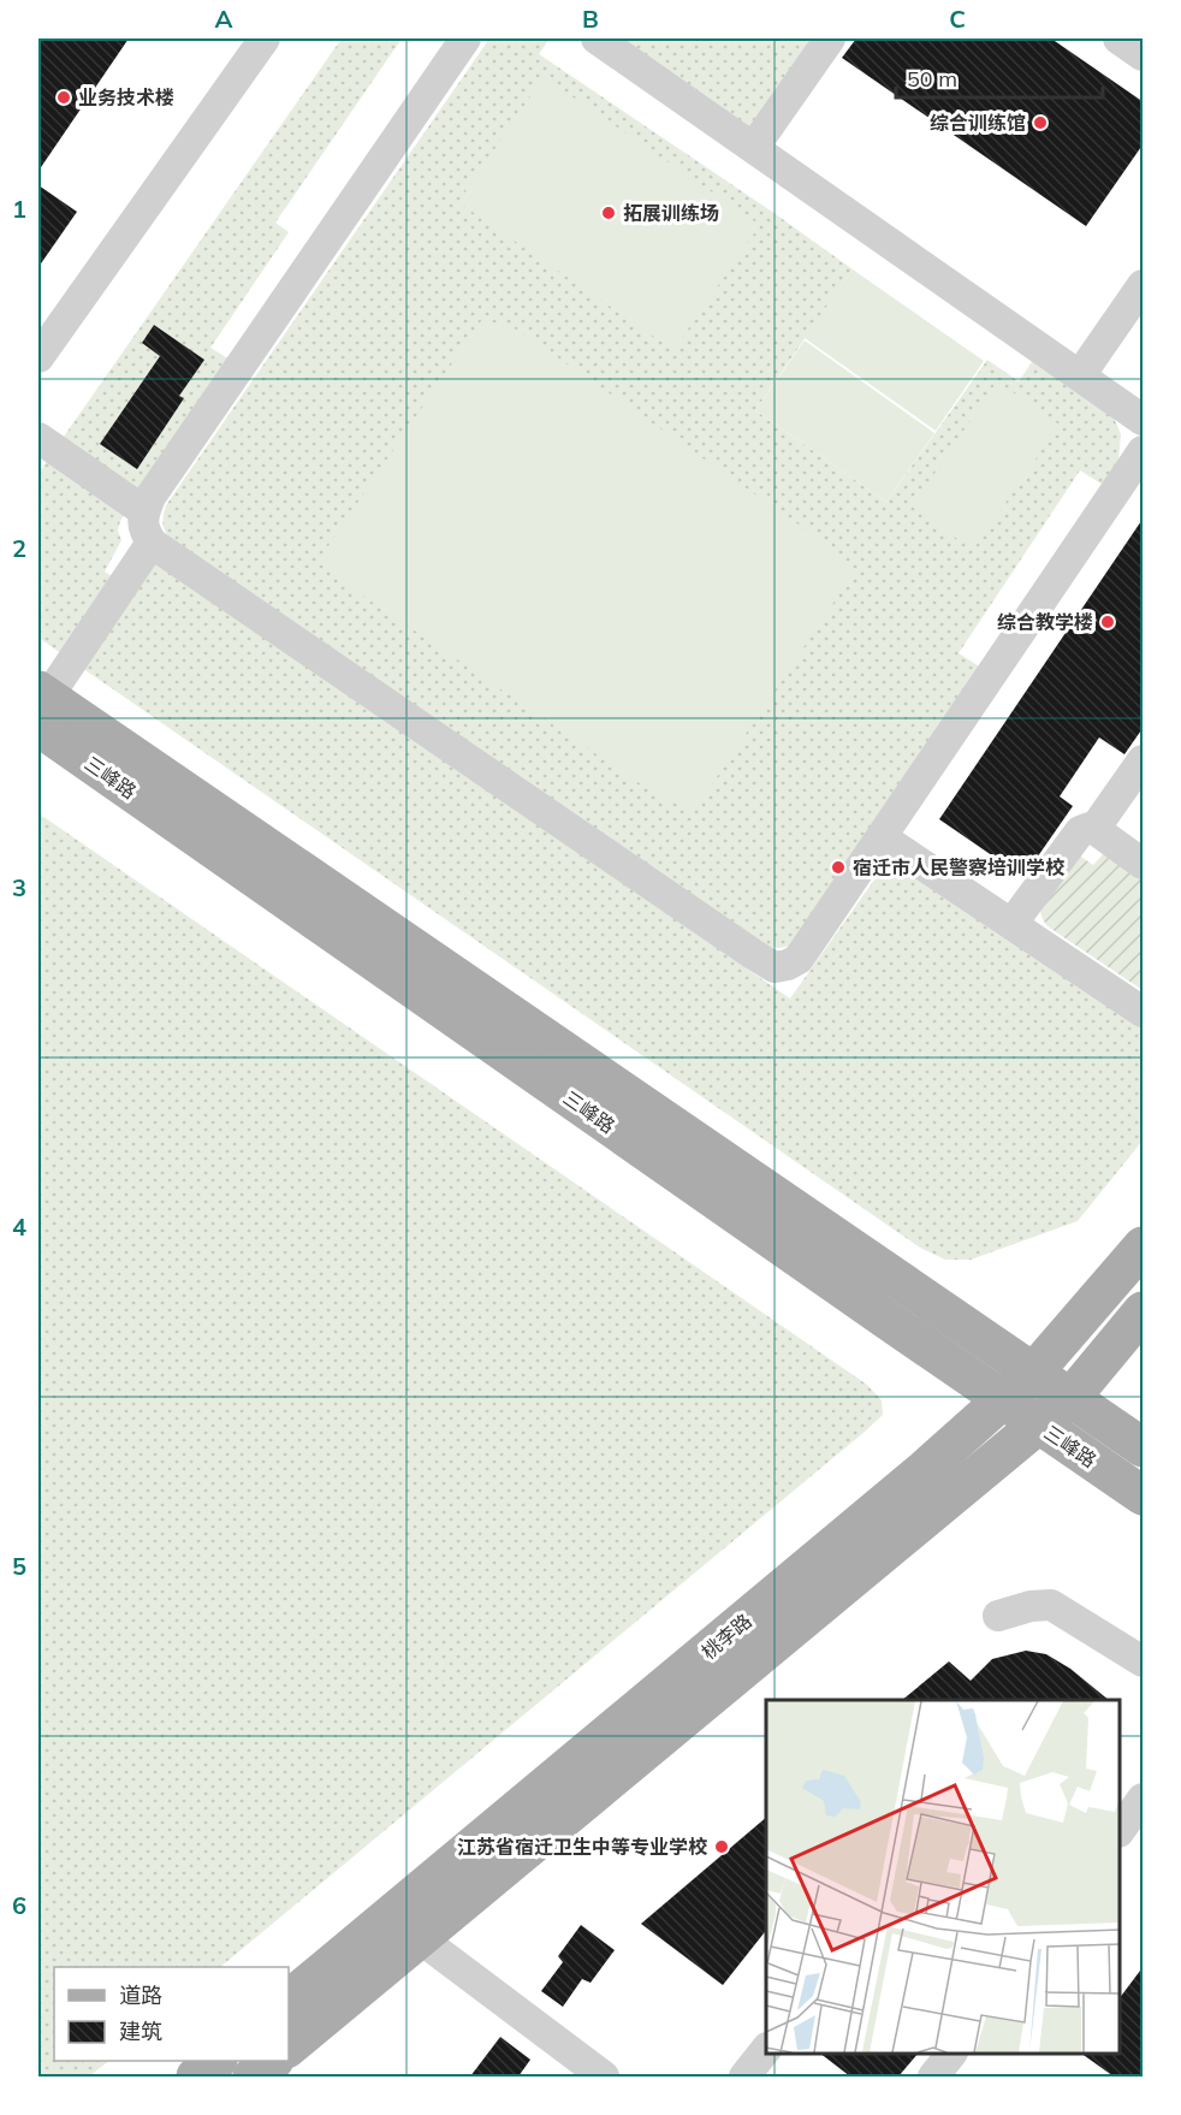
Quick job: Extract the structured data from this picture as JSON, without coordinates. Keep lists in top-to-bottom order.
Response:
{
  "streets": {
    "main road": ["三峰路", "桃李路"]
  },
  "crossings": [
    ["三峰路", "桃李路"]
  ],
  "places": [
    "业务技术楼",
    "综合训练馆",
    "拓展训练场",
    "综合教学楼",
    "宿迁市人民警察培训学校",
    "江苏省宿迁卫生中等专业学校"
  ],
  "legend": ["道路", "建筑"],
  "scale_bar": "50 m",
  "grid": {
    "columns": ["A", "B", "C"],
    "rows": [
      "1",
      "2",
      "3",
      "4",
      "5",
      "6"
    ]
  }
}
